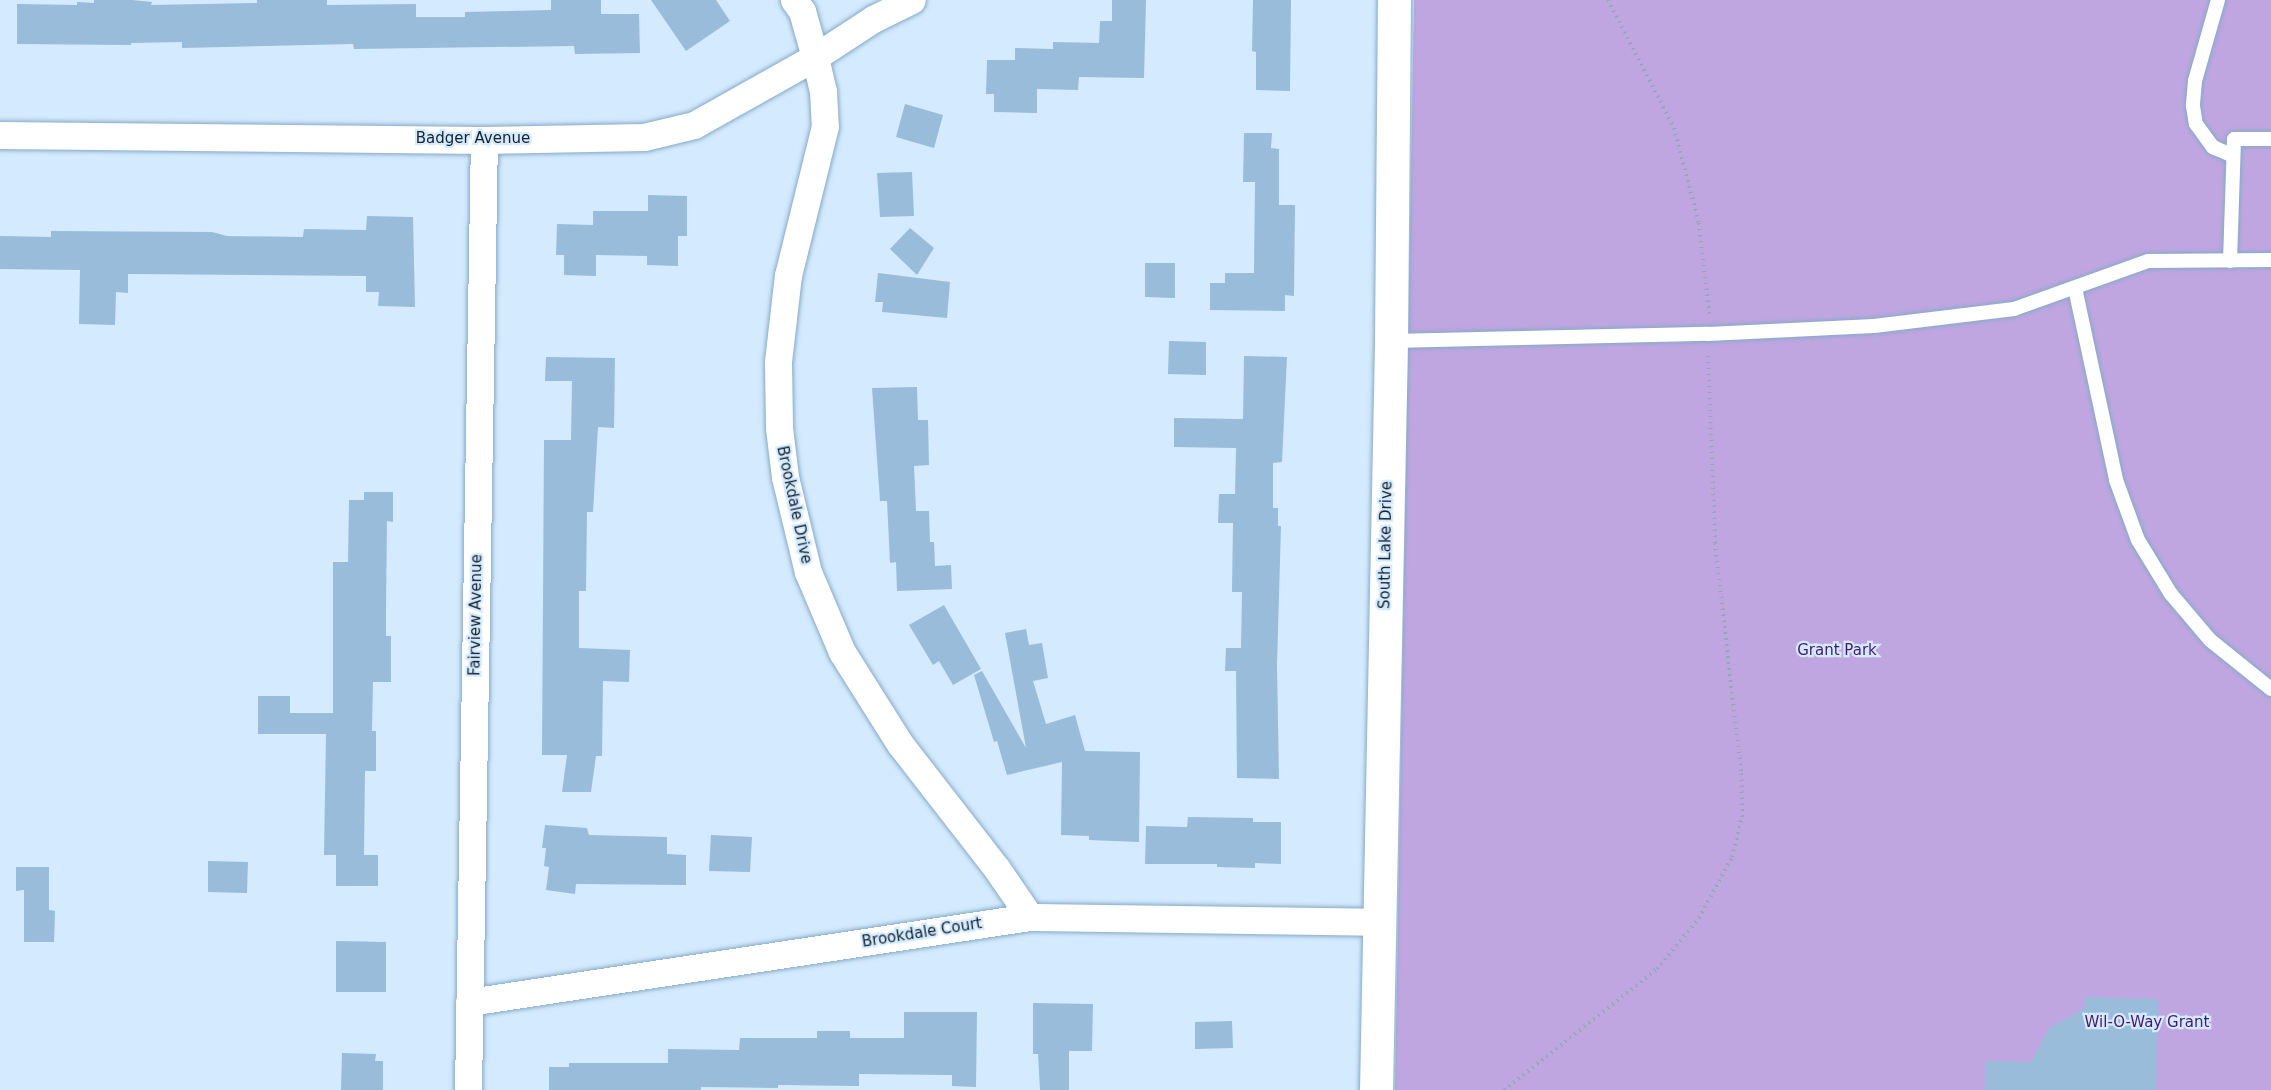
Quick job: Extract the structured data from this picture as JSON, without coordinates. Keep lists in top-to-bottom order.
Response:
{
  "streets": {
    "street": [
      "Badger Avenue",
      "Brookdale Drive",
      "South Lake Drive",
      "Fairview Avenue",
      "Brookdale Court"
    ]
  },
  "crossings": [
    ["Badger Avenue", "Brookdale Drive"],
    ["Badger Avenue", "Fairview Avenue"],
    ["Brookdale Drive", "Brookdale Court"],
    ["South Lake Drive", "Brookdale Court"],
    ["Fairview Avenue", "Brookdale Court"]
  ],
  "parks": ["Grant Park", "Wil-O-Way Grant"]
}
